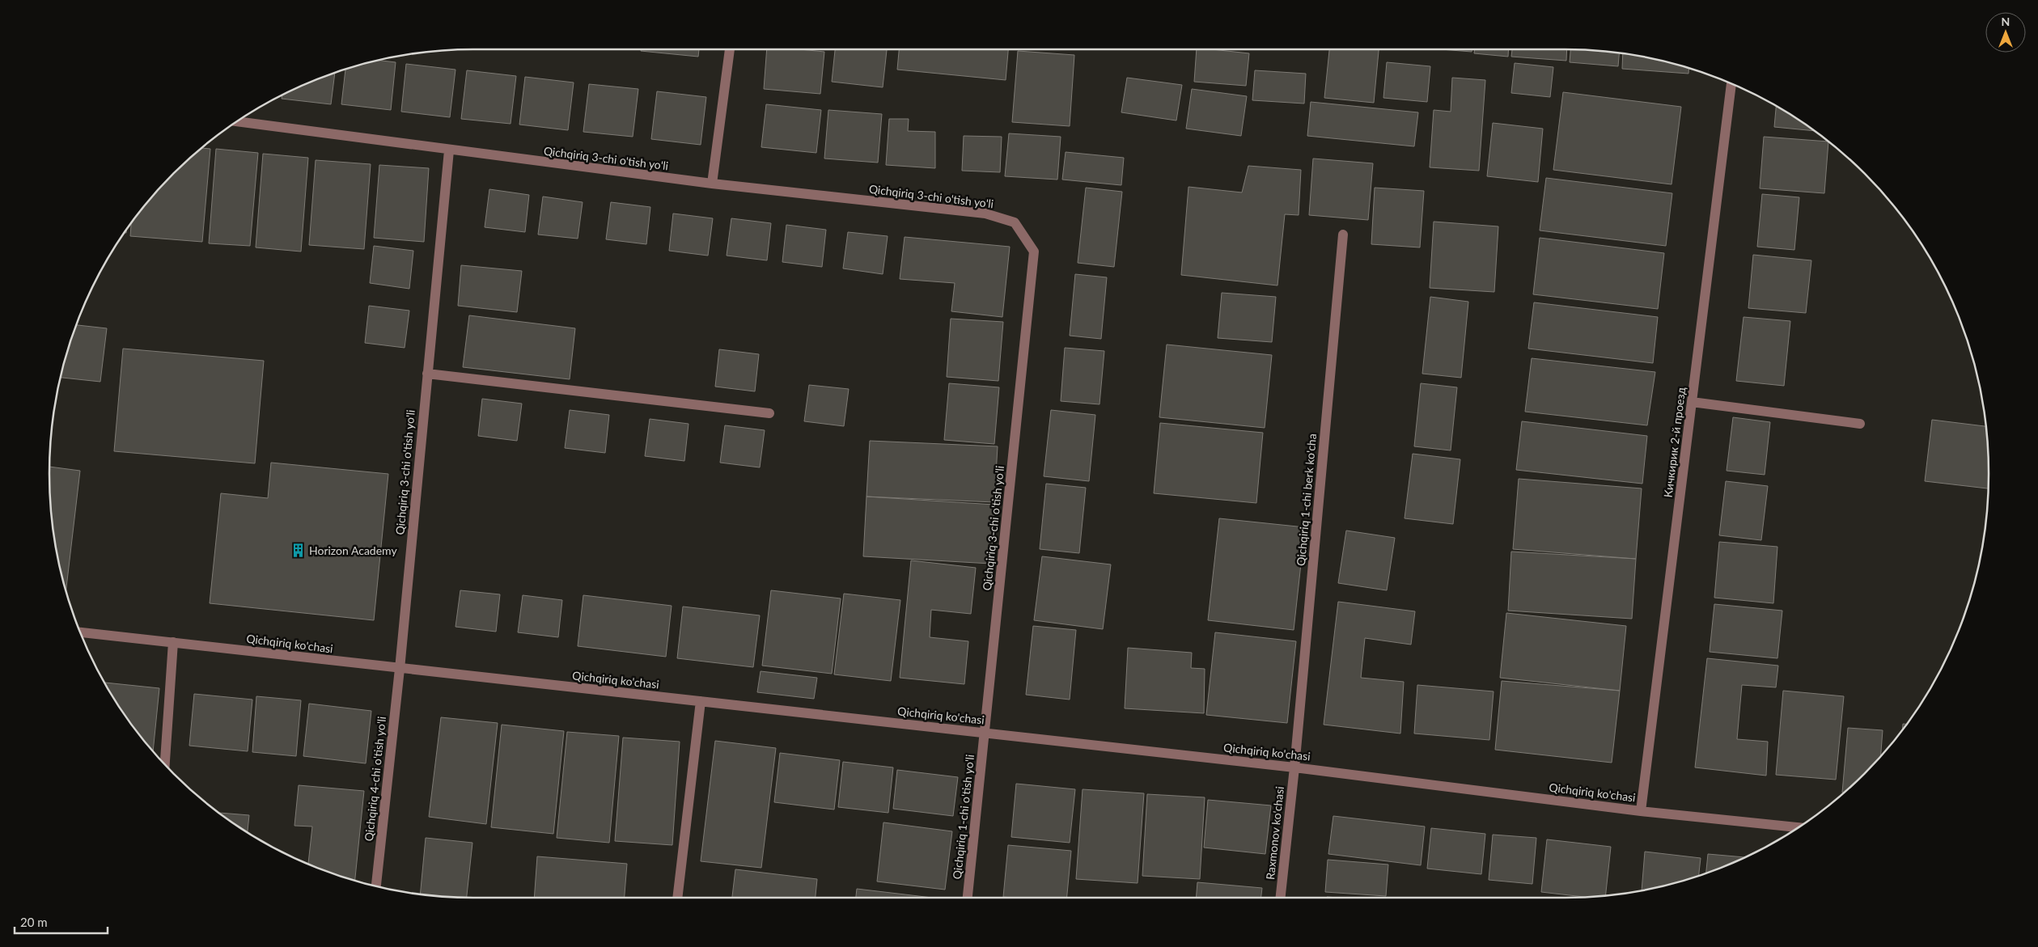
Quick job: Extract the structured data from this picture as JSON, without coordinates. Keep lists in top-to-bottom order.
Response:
{
  "streets": {
    "street": [
      "Qichqiriq 3-chi o'tish yo'li",
      "Кичкирик 2-й проезд",
      "Qichqiriq 1-chi berk ko'cha",
      "Qichqiriq ko'chasi",
      "Qichqiriq 4-chi o'tish yo'li",
      "Qichqiriq 1-chi o'tish yo'li",
      "Raxmonov ko'chasi"
    ]
  },
  "crossings": [
    ["Qichqiriq 3-chi o'tish yo'li", "Qichqiriq ko'chasi"],
    ["Qichqiriq 3-chi o'tish yo'li", "Qichqiriq 4-chi o'tish yo'li"],
    ["Qichqiriq 3-chi o'tish yo'li", "Qichqiriq 1-chi o'tish yo'li"],
    ["Кичкирик 2-й проезд", "Qichqiriq ko'chasi"],
    ["Qichqiriq 1-chi berk ko'cha", "Qichqiriq ko'chasi"],
    ["Qichqiriq 1-chi berk ko'cha", "Raxmonov ko'chasi"],
    ["Qichqiriq ko'chasi", "Qichqiriq 4-chi o'tish yo'li"],
    ["Qichqiriq ko'chasi", "Qichqiriq 1-chi o'tish yo'li"],
    ["Qichqiriq ko'chasi", "Raxmonov ko'chasi"]
  ],
  "places": {
    "building": ["Horizon Academy"]
  },
  "scale_bar": "20 m",
  "north": "top"
}
